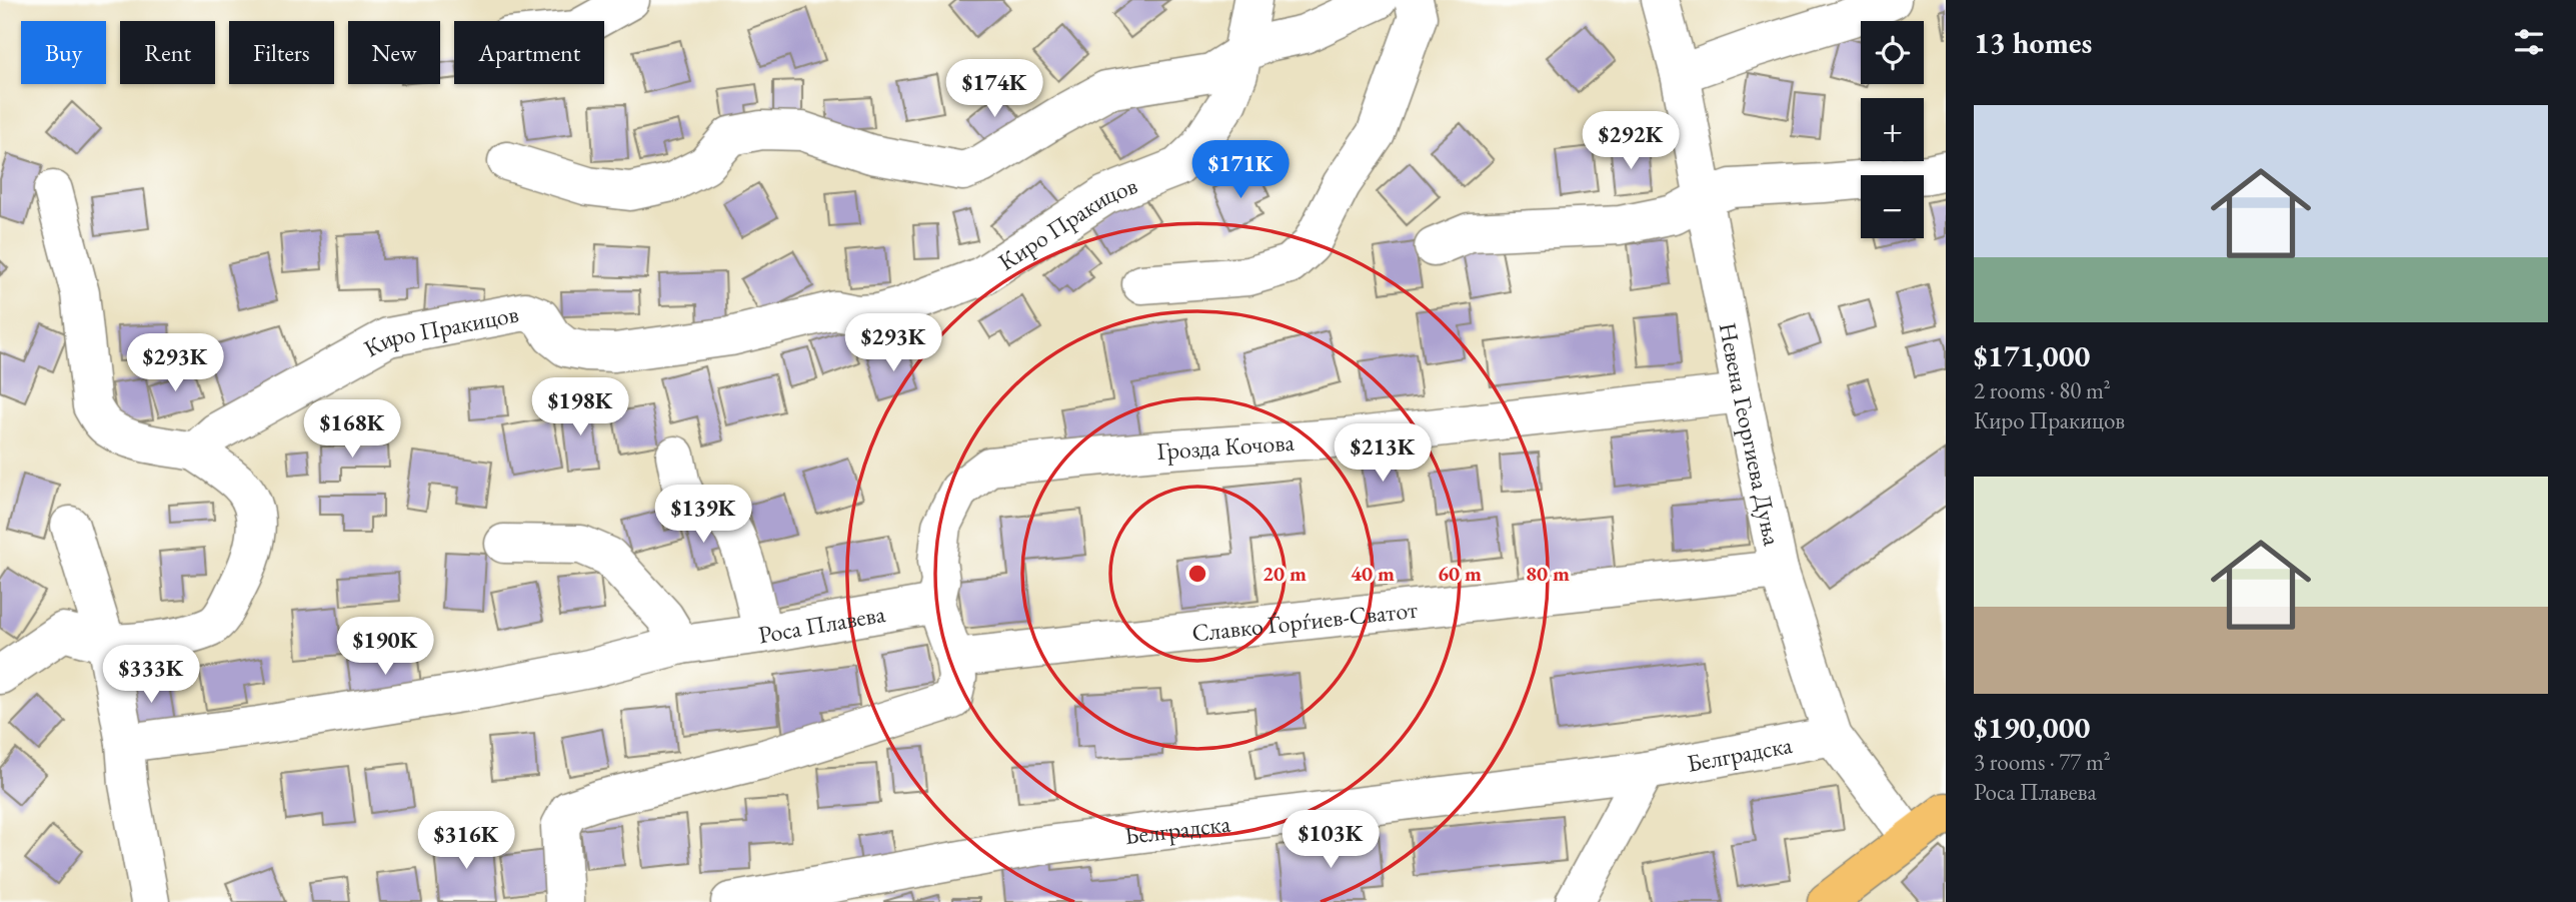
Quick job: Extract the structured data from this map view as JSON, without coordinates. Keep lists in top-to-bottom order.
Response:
{
  "streets": {
    "street": [
      "Киро Пракицов",
      "Невена Георгиева Дуња",
      "Грозда Кочова",
      "Славко Ѓорѓиев-Сватот",
      "Роса Плавева",
      "Белградска"
    ]
  },
  "crossings": [
    ["Невена Георгиева Дуња", "Грозда Кочова"],
    ["Невена Георгиева Дуња", "Славко Ѓорѓиев-Сватот"],
    ["Невена Георгиева Дуња", "Белградска"],
    ["Грозда Кочова", "Роса Плавева"]
  ],
  "page": {
    "heading": "13 homes",
    "map_buttons": ["+", "−"],
    "chip": [
      "Buy",
      "Rent",
      "Filters",
      "New",
      "Apartment"
    ],
    "price": [
      "$174K",
      "$292K",
      "$171K",
      "$293K",
      "$293K",
      "$198K",
      "$168K",
      "$213K",
      "$139K",
      "$190K",
      "$333K",
      "$103K",
      "$316K"
    ],
    "list": [
      {
        "name": "$171,000",
        "note": "2 rooms · 80 m² · Киро Пракицов"
      },
      {
        "name": "$190,000",
        "note": "3 rooms · 77 m² · Роса Плавева"
      }
    ]
  },
  "rings": [
    "20 m",
    "40 m",
    "60 m",
    "80 m"
  ]
}
